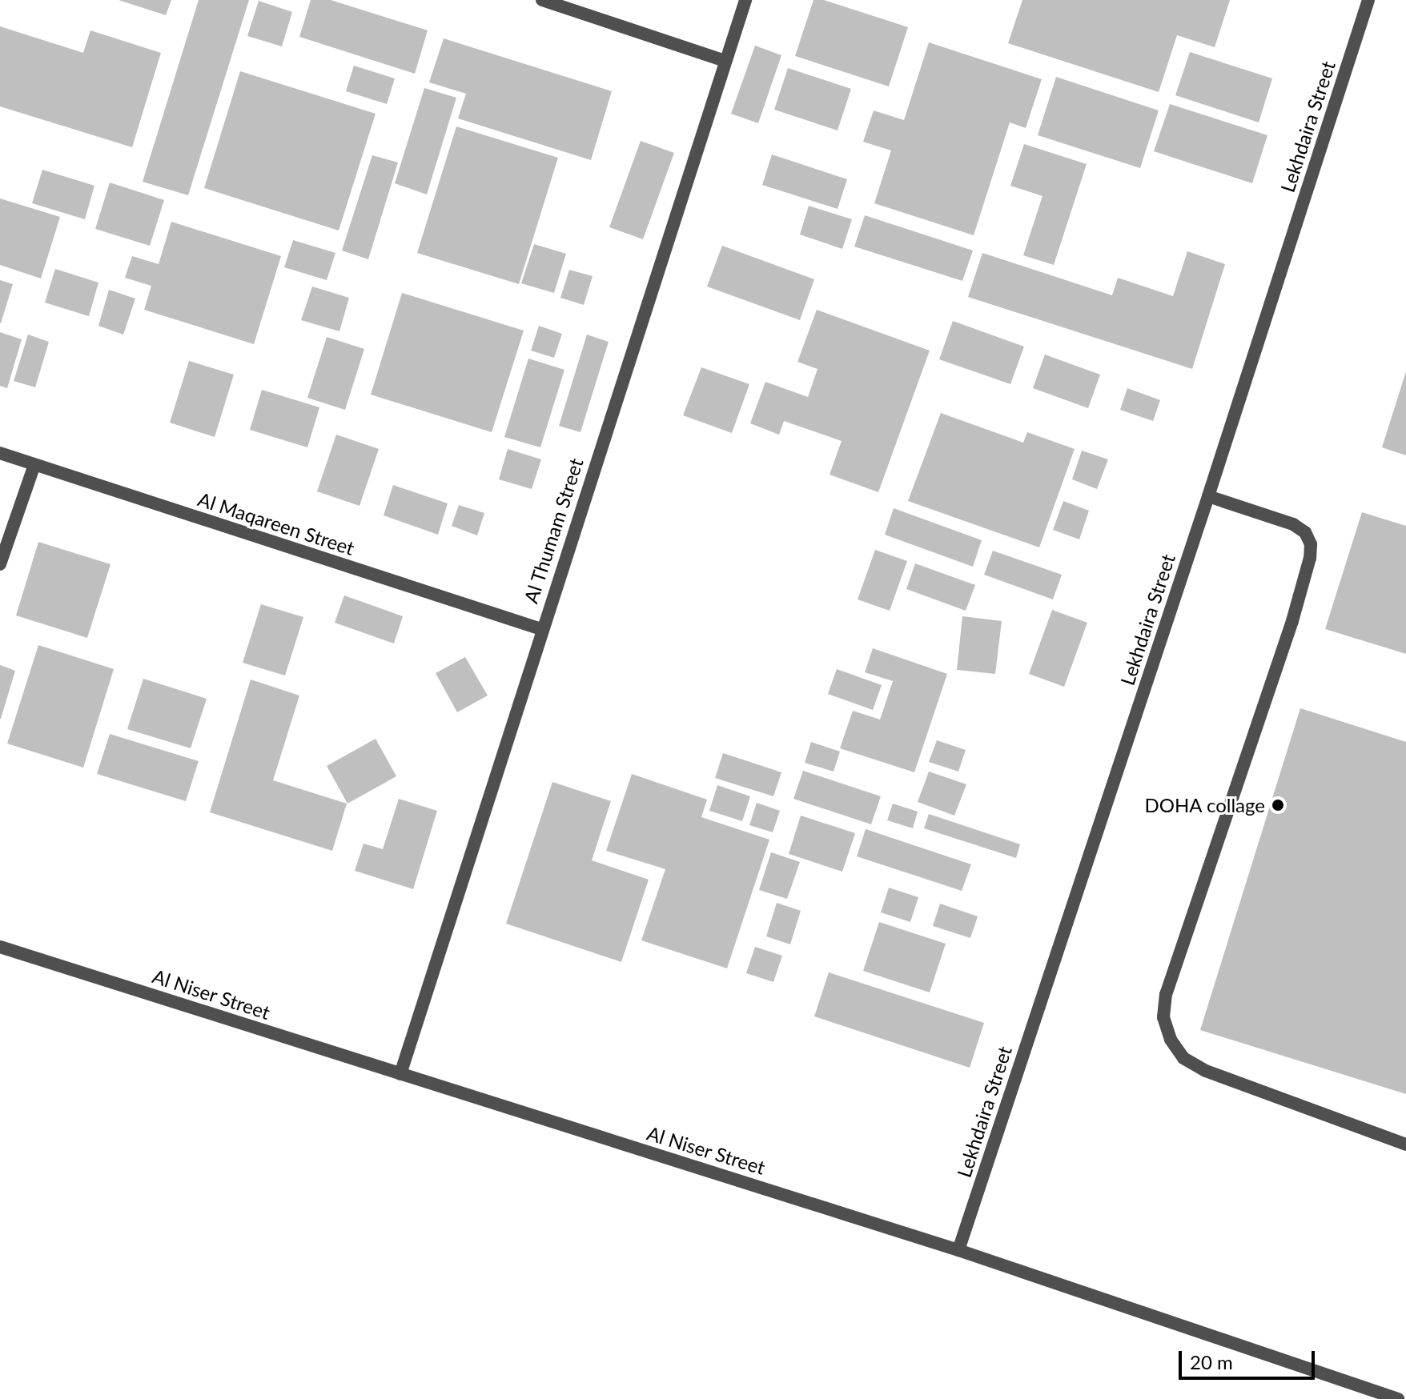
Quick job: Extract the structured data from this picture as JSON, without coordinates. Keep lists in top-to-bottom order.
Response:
{
  "streets": {
    "street": [
      "Lekhdaira Street",
      "Al Maqareen Street",
      "Al Thumam Street",
      "Al Niser Street"
    ]
  },
  "crossings": [
    ["Lekhdaira Street", "Al Niser Street"],
    ["Al Maqareen Street", "Al Thumam Street"],
    ["Al Thumam Street", "Al Niser Street"]
  ],
  "places": ["DOHA collage"],
  "scale_bar": "20 m"
}
